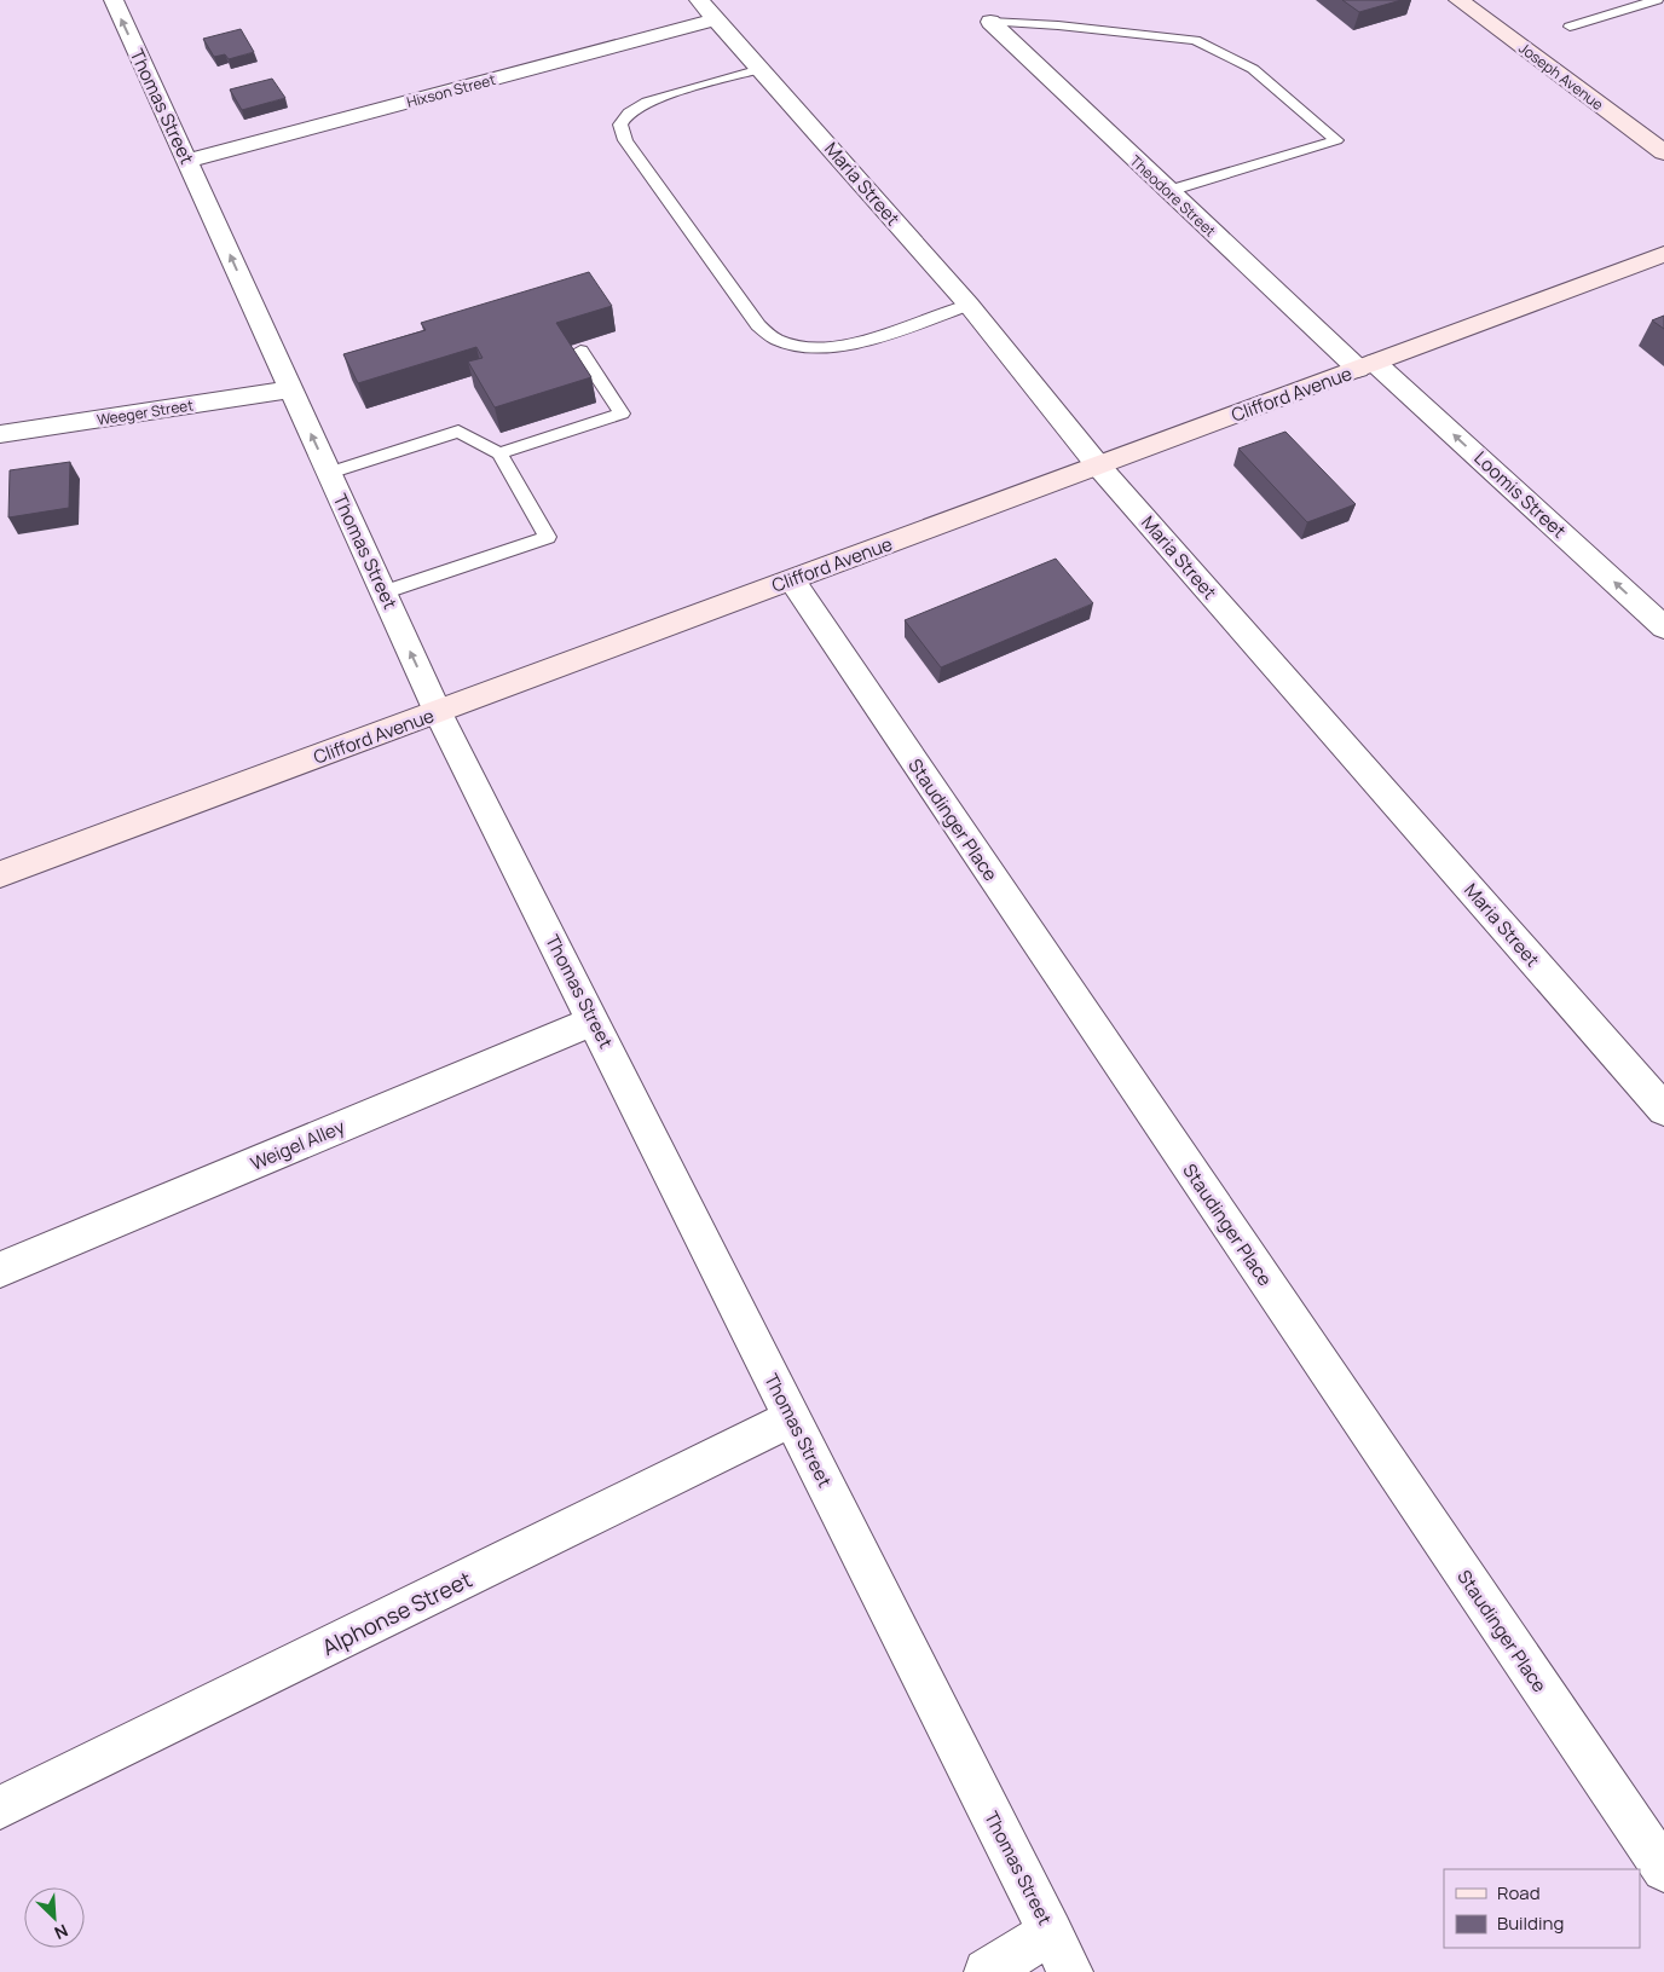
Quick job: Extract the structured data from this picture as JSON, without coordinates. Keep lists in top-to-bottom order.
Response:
{
  "streets": {
    "main road": ["Joseph Avenue", "Clifford Avenue"],
    "street": [
      "Hixson Street",
      "Thomas Street",
      "Maria Street",
      "Theodore Street",
      "Weeger Street",
      "Loomis Street",
      "Staudinger Place",
      "Weigel Alley",
      "Alphonse Street"
    ]
  },
  "crossings": [
    ["Hixson Street", "Thomas Street"],
    ["Hixson Street", "Maria Street"],
    ["Thomas Street", "Clifford Avenue"],
    ["Thomas Street", "Weeger Street"],
    ["Thomas Street", "Weigel Alley"],
    ["Thomas Street", "Alphonse Street"],
    ["Maria Street", "Clifford Avenue"],
    ["Theodore Street", "Clifford Avenue"],
    ["Theodore Street", "Loomis Street"],
    ["Clifford Avenue", "Loomis Street"],
    ["Clifford Avenue", "Staudinger Place"]
  ],
  "one_way": ["Loomis Street"],
  "legend": ["Road", "Building"],
  "north": "bottom right"
}
